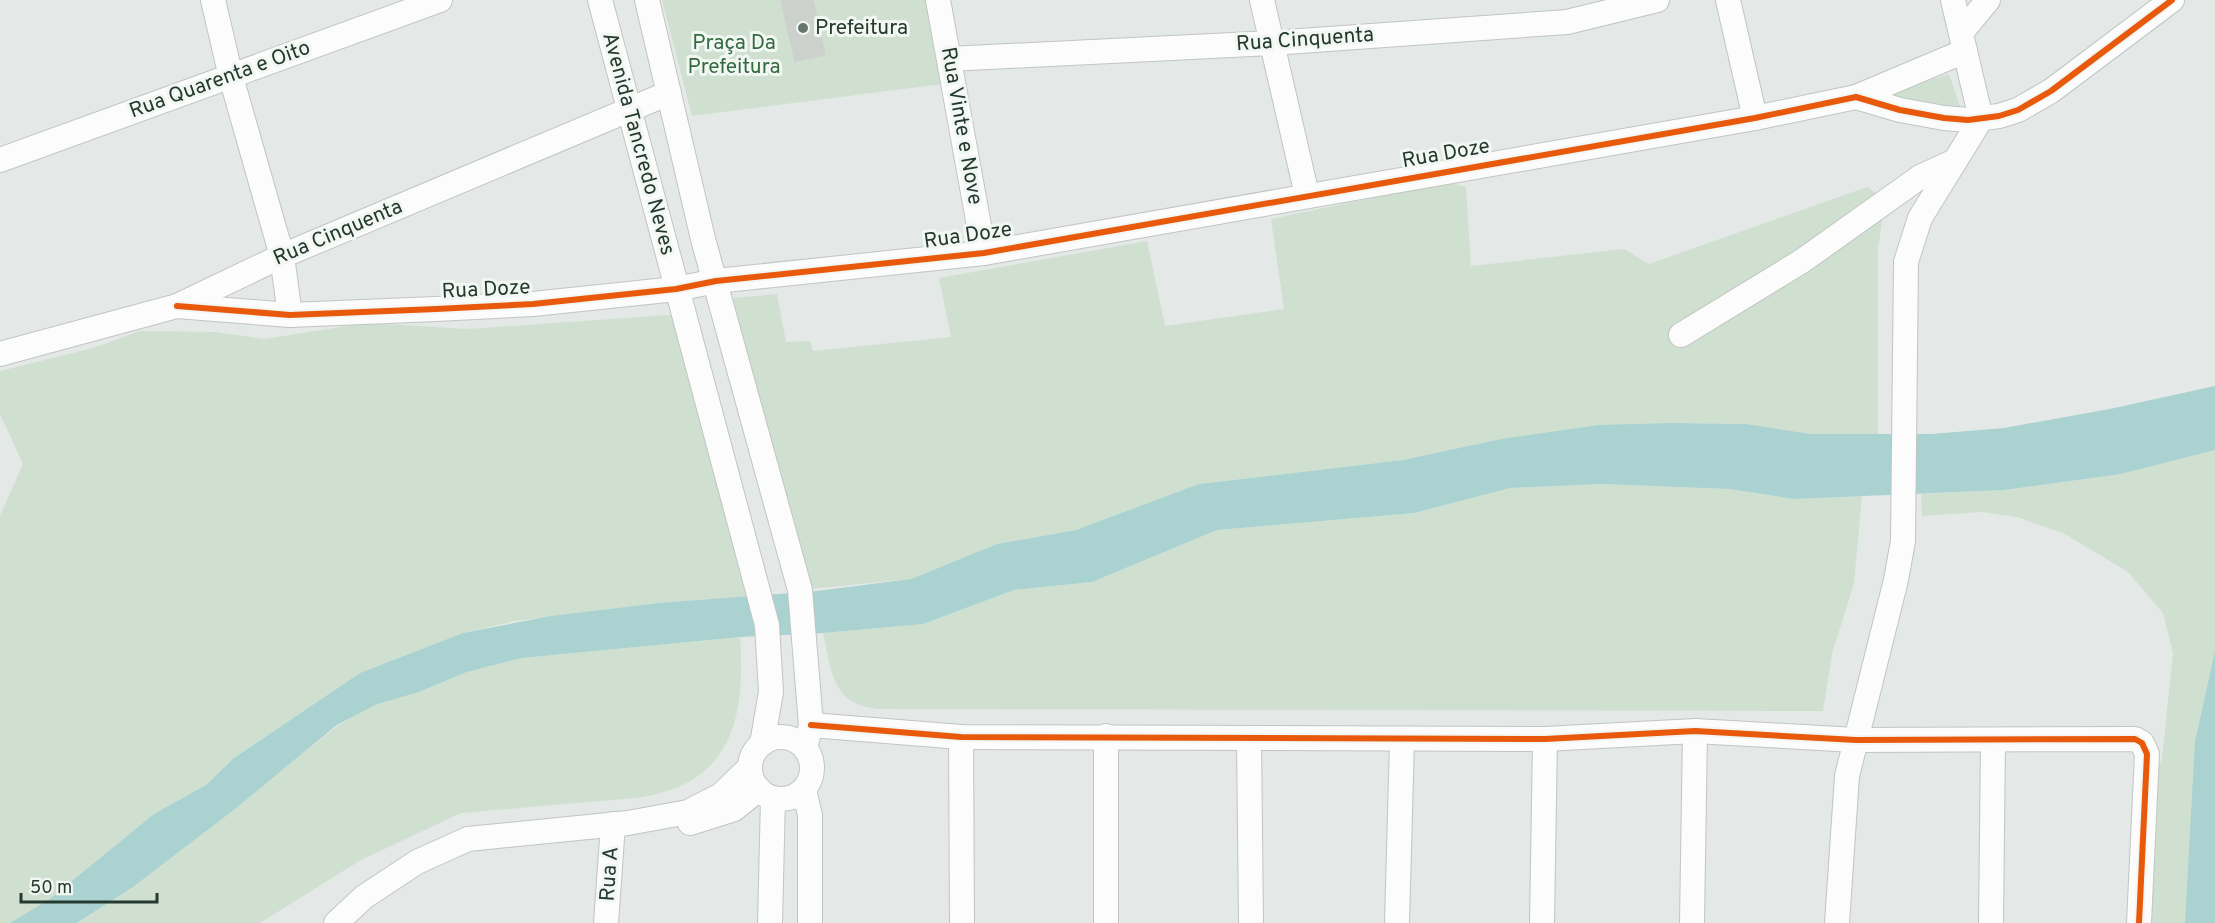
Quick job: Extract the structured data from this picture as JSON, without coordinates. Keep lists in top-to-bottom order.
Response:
{
  "streets": {
    "street": [
      "Rua Cinquenta",
      "Rua Quarenta e Oito",
      "Rua Vinte e Nove",
      "Avenida Tancredo Neves",
      "Rua Doze",
      "Rua A"
    ]
  },
  "crossings": [
    ["Rua Cinquenta", "Rua Vinte e Nove"],
    ["Rua Cinquenta", "Avenida Tancredo Neves"],
    ["Rua Cinquenta", "Rua Doze"],
    ["Rua Vinte e Nove", "Rua Doze"],
    ["Avenida Tancredo Neves", "Rua Doze"]
  ],
  "parks": ["Praça Da Prefeitura"],
  "places": ["Prefeitura"],
  "scale_bar": "50 m"
}
